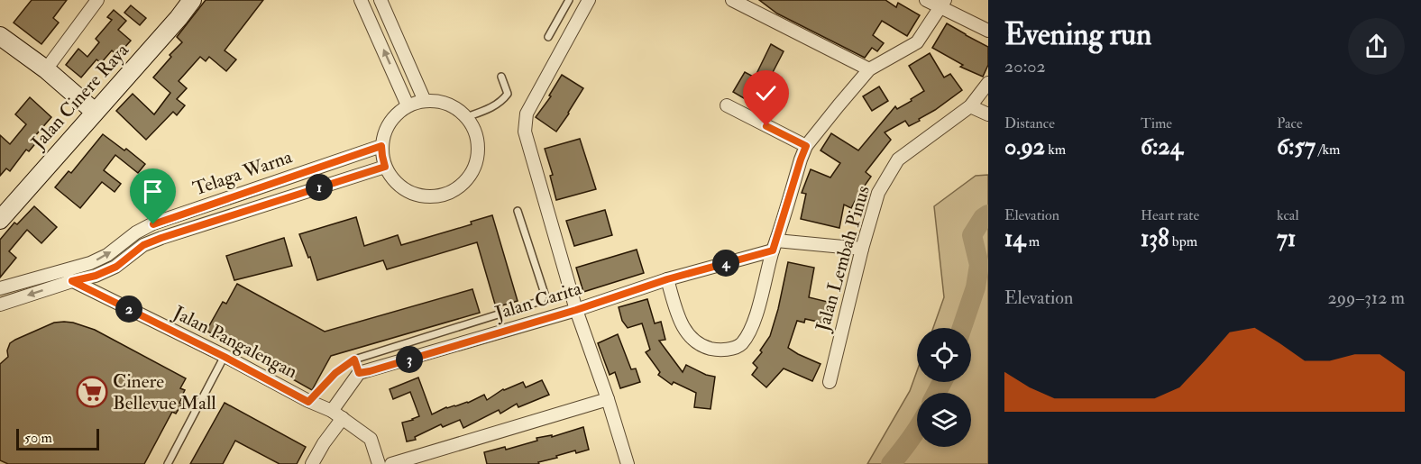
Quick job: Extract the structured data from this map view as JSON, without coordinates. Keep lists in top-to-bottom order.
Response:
{
  "streets": {
    "main road": ["Jalan Cinere Raya"],
    "street": [
      "Telaga Warna",
      "Jalan Lembah Pinus",
      "Jalan Carita",
      "Jalan Pangalengan"
    ]
  },
  "crossings": [
    ["Telaga Warna", "Jalan Pangalengan"],
    ["Jalan Lembah Pinus", "Jalan Carita"]
  ],
  "places": {
    "supermarket": ["Cinere Bellevue Mall"]
  },
  "scale_bar": "50 m",
  "page": {
    "heading": ["Evening run", "20:02"],
    "stats": [
      ["Distance", "0.92 km"],
      ["Time", "6:24"],
      ["Pace", "6:57 /km"],
      ["Elevation", "14 m"],
      ["Heart rate", "138 bpm"],
      ["kcal", "71"]
    ],
    "pins": [
      "1",
      "4",
      "2",
      "3"
    ],
    "chart": ["Elevation", "299–312 m"],
    "scale": "50 m"
  }
}
